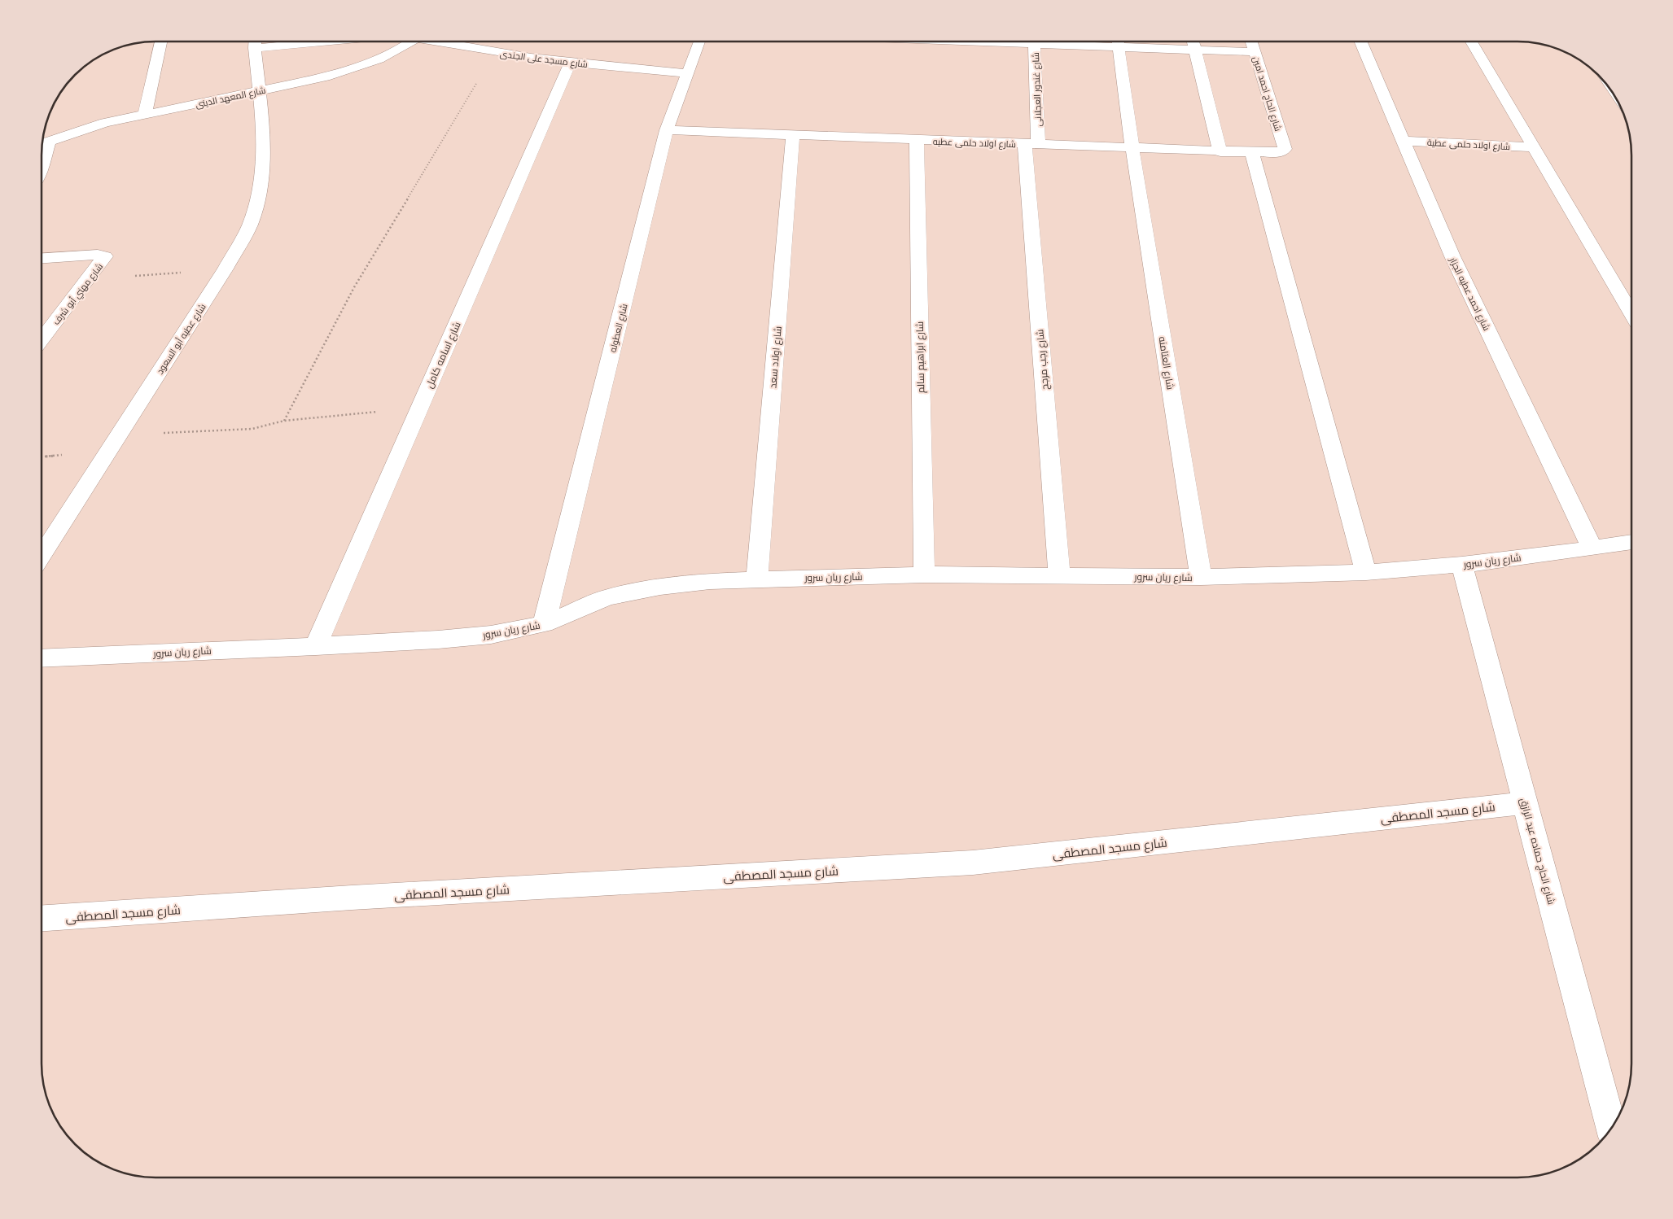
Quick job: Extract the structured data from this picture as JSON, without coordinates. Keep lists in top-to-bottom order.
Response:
{
  "streets": {
    "street": [
      "شارع مسجد على الجندى",
      "شارع غندور العجلانى",
      "شارع الحاج احمد امين",
      "شارع المعهد الدينى",
      "شارع اولاد حلمى عطيه",
      "شارع اولاد حلمى عطية",
      "شارع مهني أبو شرف",
      "شارع احمد عطيه الجزار",
      "شارع العطوله",
      "شارع عطيه أبو السعود",
      "شارع اسامه كامل",
      "شارع اولاد سعد",
      "شارع ابراهيم سالم",
      "شارع رجب مرجح",
      "شارع العتامنه",
      "شارع ريان سرور",
      "شارع مسجد المصطفى",
      "شارع الحاج حماده عبد الرازق"
    ]
  },
  "crossings": [
    ["شارع مسجد على الجندى", "شارع العطوله"],
    ["شارع مسجد على الجندى", "شارع عطيه أبو السعود"],
    ["شارع مسجد على الجندى", "شارع اسامه كامل"],
    ["شارع غندور العجلانى", "شارع اولاد حلمى عطيه"],
    ["شارع غندور العجلانى", "شارع رجب مرجح"],
    ["شارع الحاج احمد امين", "شارع اولاد حلمى عطيه"],
    ["شارع المعهد الدينى", "شارع عطيه أبو السعود"],
    ["شارع اولاد حلمى عطيه", "شارع العطوله"],
    ["شارع اولاد حلمى عطيه", "شارع اولاد سعد"],
    ["شارع اولاد حلمى عطيه", "شارع ابراهيم سالم"],
    ["شارع اولاد حلمى عطيه", "شارع رجب مرجح"],
    ["شارع اولاد حلمى عطيه", "شارع العتامنه"],
    ["شارع اولاد حلمى عطية", "شارع احمد عطيه الجزار"],
    ["شارع احمد عطيه الجزار", "شارع ريان سرور"],
    ["شارع العطوله", "شارع ريان سرور"],
    ["شارع اسامه كامل", "شارع ريان سرور"],
    ["شارع اولاد سعد", "شارع ريان سرور"],
    ["شارع ابراهيم سالم", "شارع ريان سرور"],
    ["شارع رجب مرجح", "شارع ريان سرور"],
    ["شارع العتامنه", "شارع ريان سرور"],
    ["شارع ريان سرور", "شارع الحاج حماده عبد الرازق"],
    ["شارع مسجد المصطفى", "شارع الحاج حماده عبد الرازق"]
  ]
}
